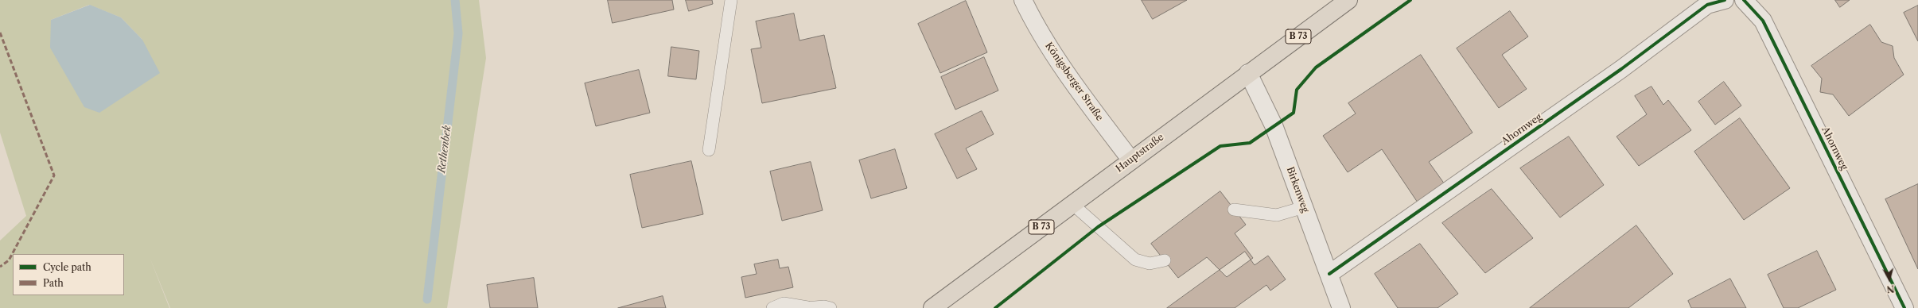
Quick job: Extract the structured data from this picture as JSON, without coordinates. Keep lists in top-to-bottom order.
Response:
{
  "streets": {
    "main road": ["B 73", "Hauptstraße"],
    "street": ["Königsberger Straße", "Ahornweg", "Birkenweg"]
  },
  "crossings": [
    ["Königsberger Straße", "Hauptstraße"],
    ["Ahornweg", "Birkenweg"],
    ["Hauptstraße", "Birkenweg"]
  ],
  "water": ["Rethenbek"],
  "legend": ["Cycle path", "Path"],
  "north": "bottom"
}
